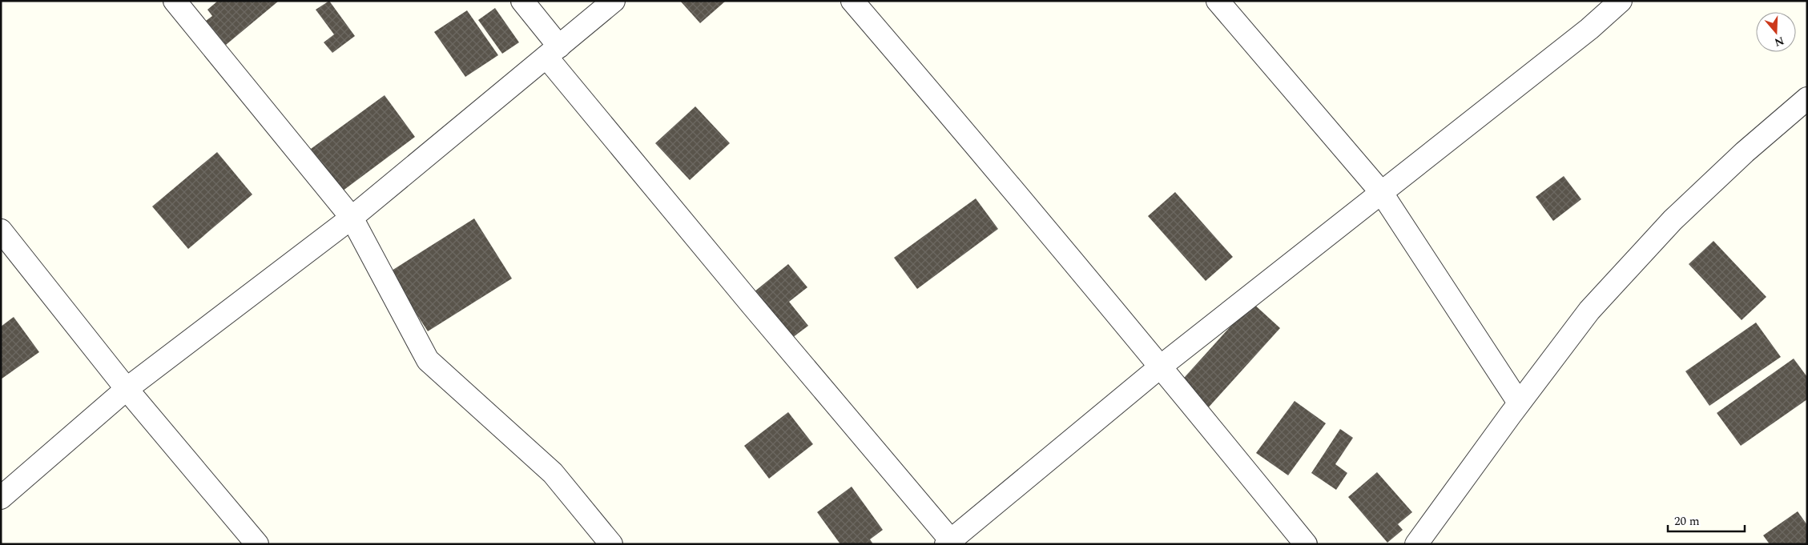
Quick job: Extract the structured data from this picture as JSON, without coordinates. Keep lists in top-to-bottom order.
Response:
{
  "scale_bar": "20 m",
  "north": "bottom"
}
